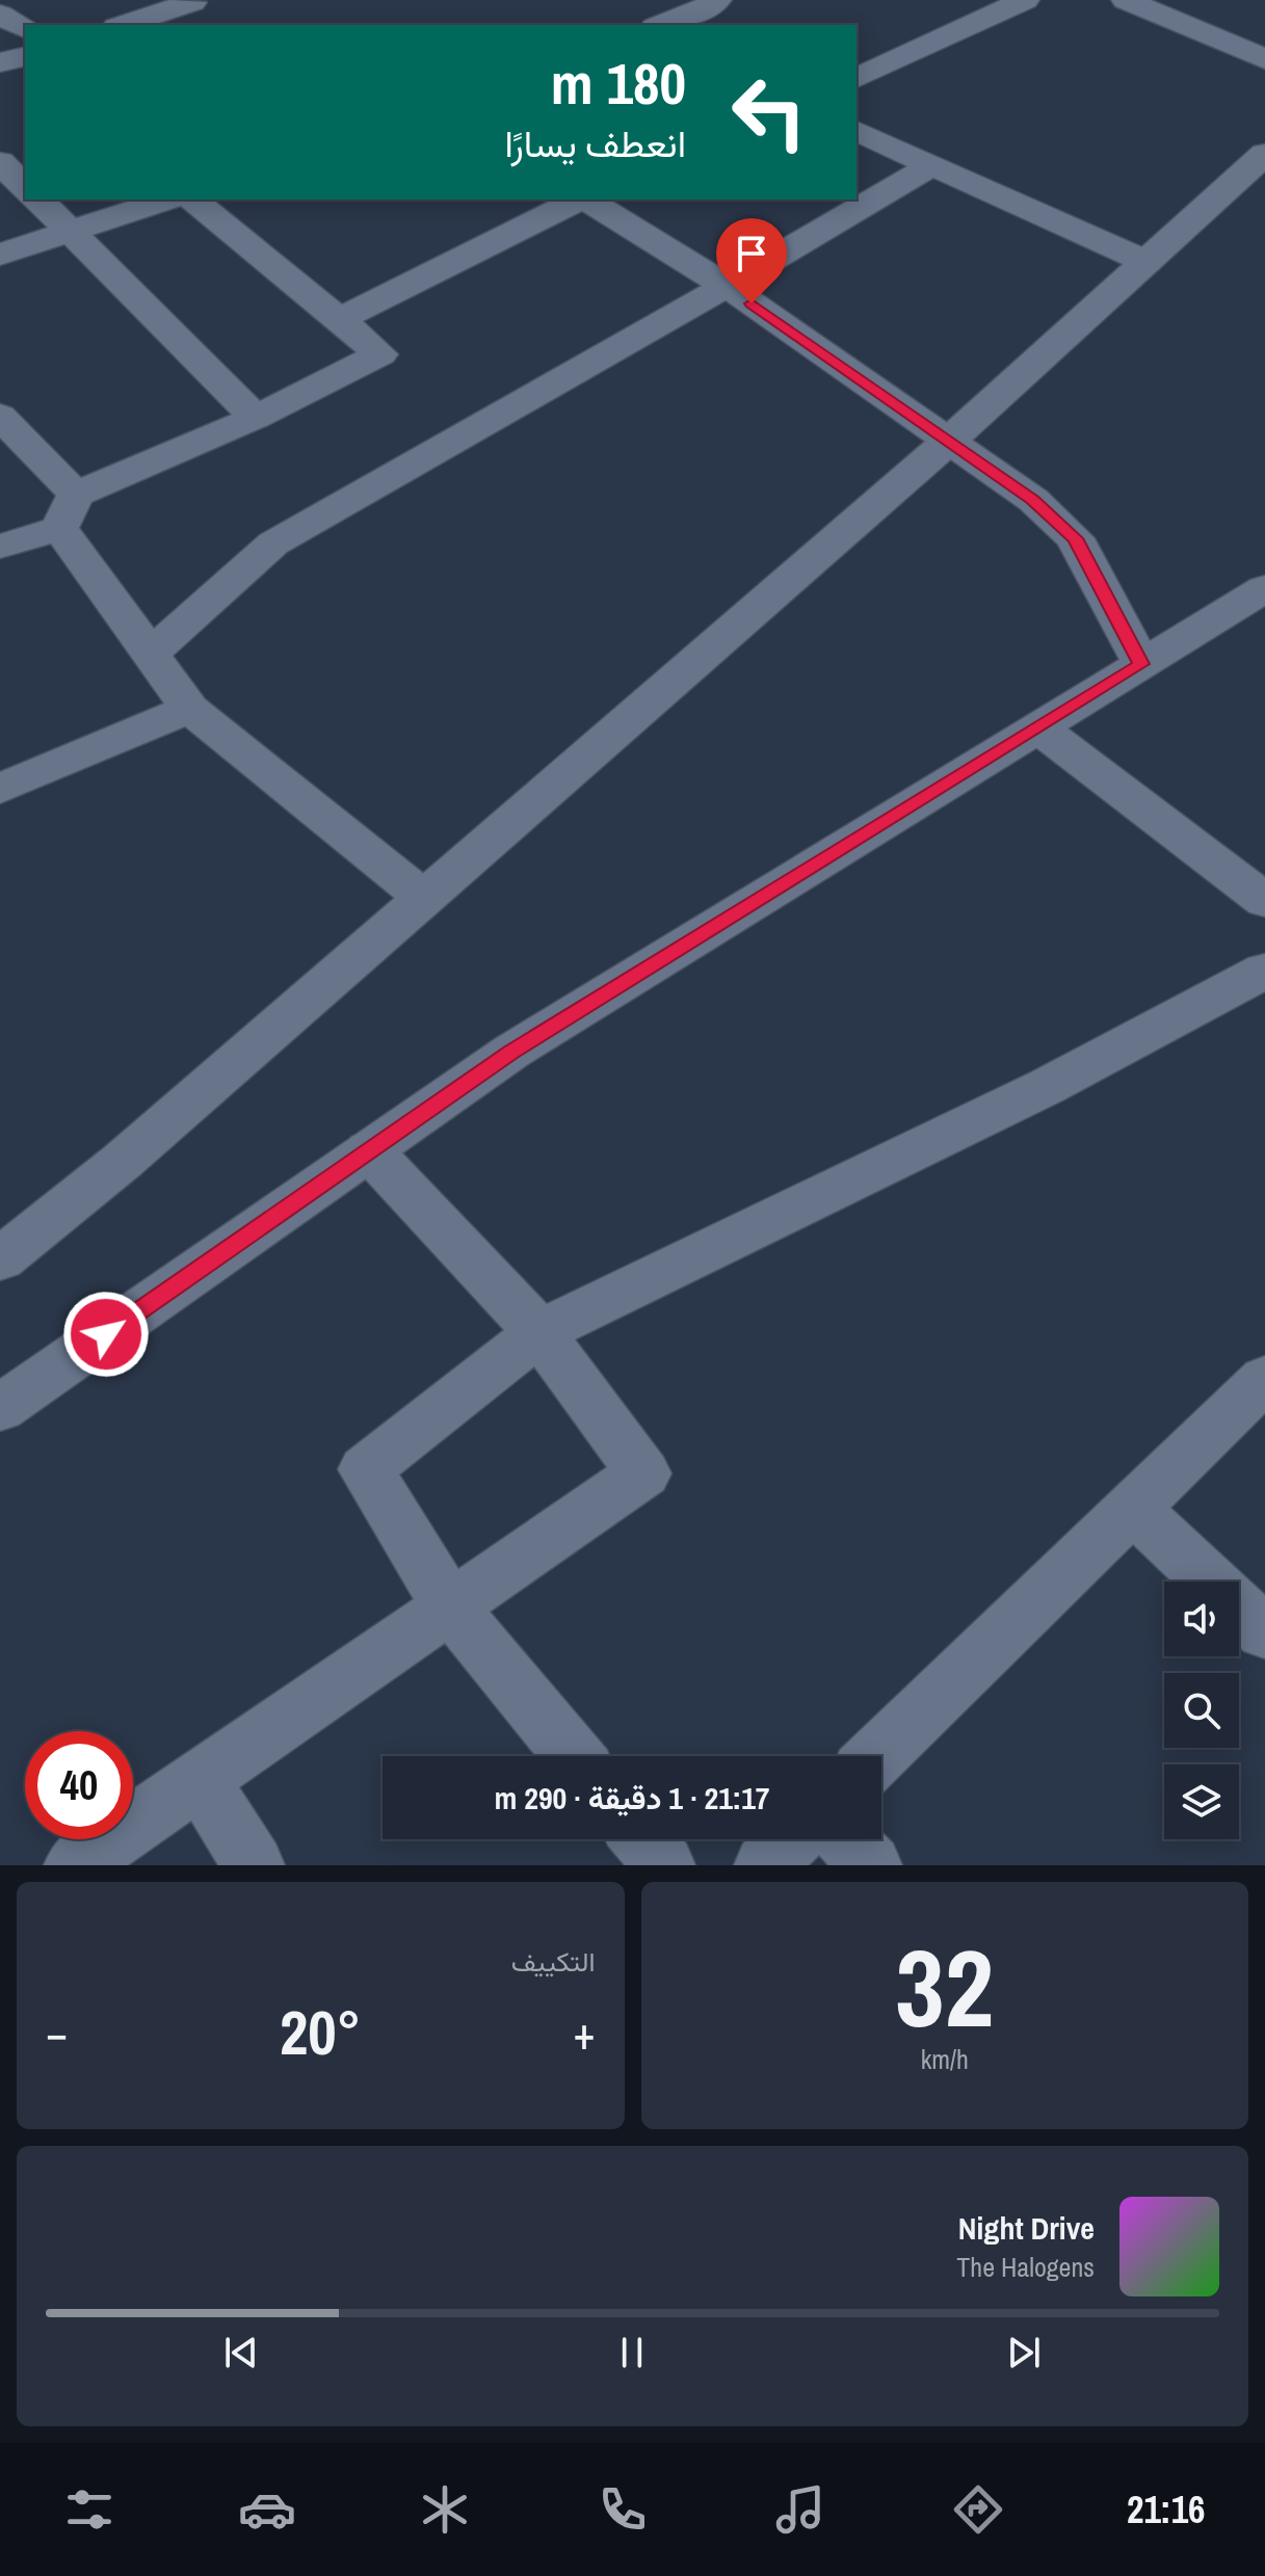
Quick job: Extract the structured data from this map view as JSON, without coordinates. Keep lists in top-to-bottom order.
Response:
{
  "page": {
    "turn": ["180 m", "انعطف يسارًا"],
    "limit": "40",
    "trip": "21:17 · 1 دقيقة · 290 m",
    "tile": [
      ["32", "km/h"],
      "التكييف"
    ],
    "heat": ["−", "20°", "+"],
    "song": ["Night Drive", "The Halogens"],
    "tabs": "21:16"
  }
}
